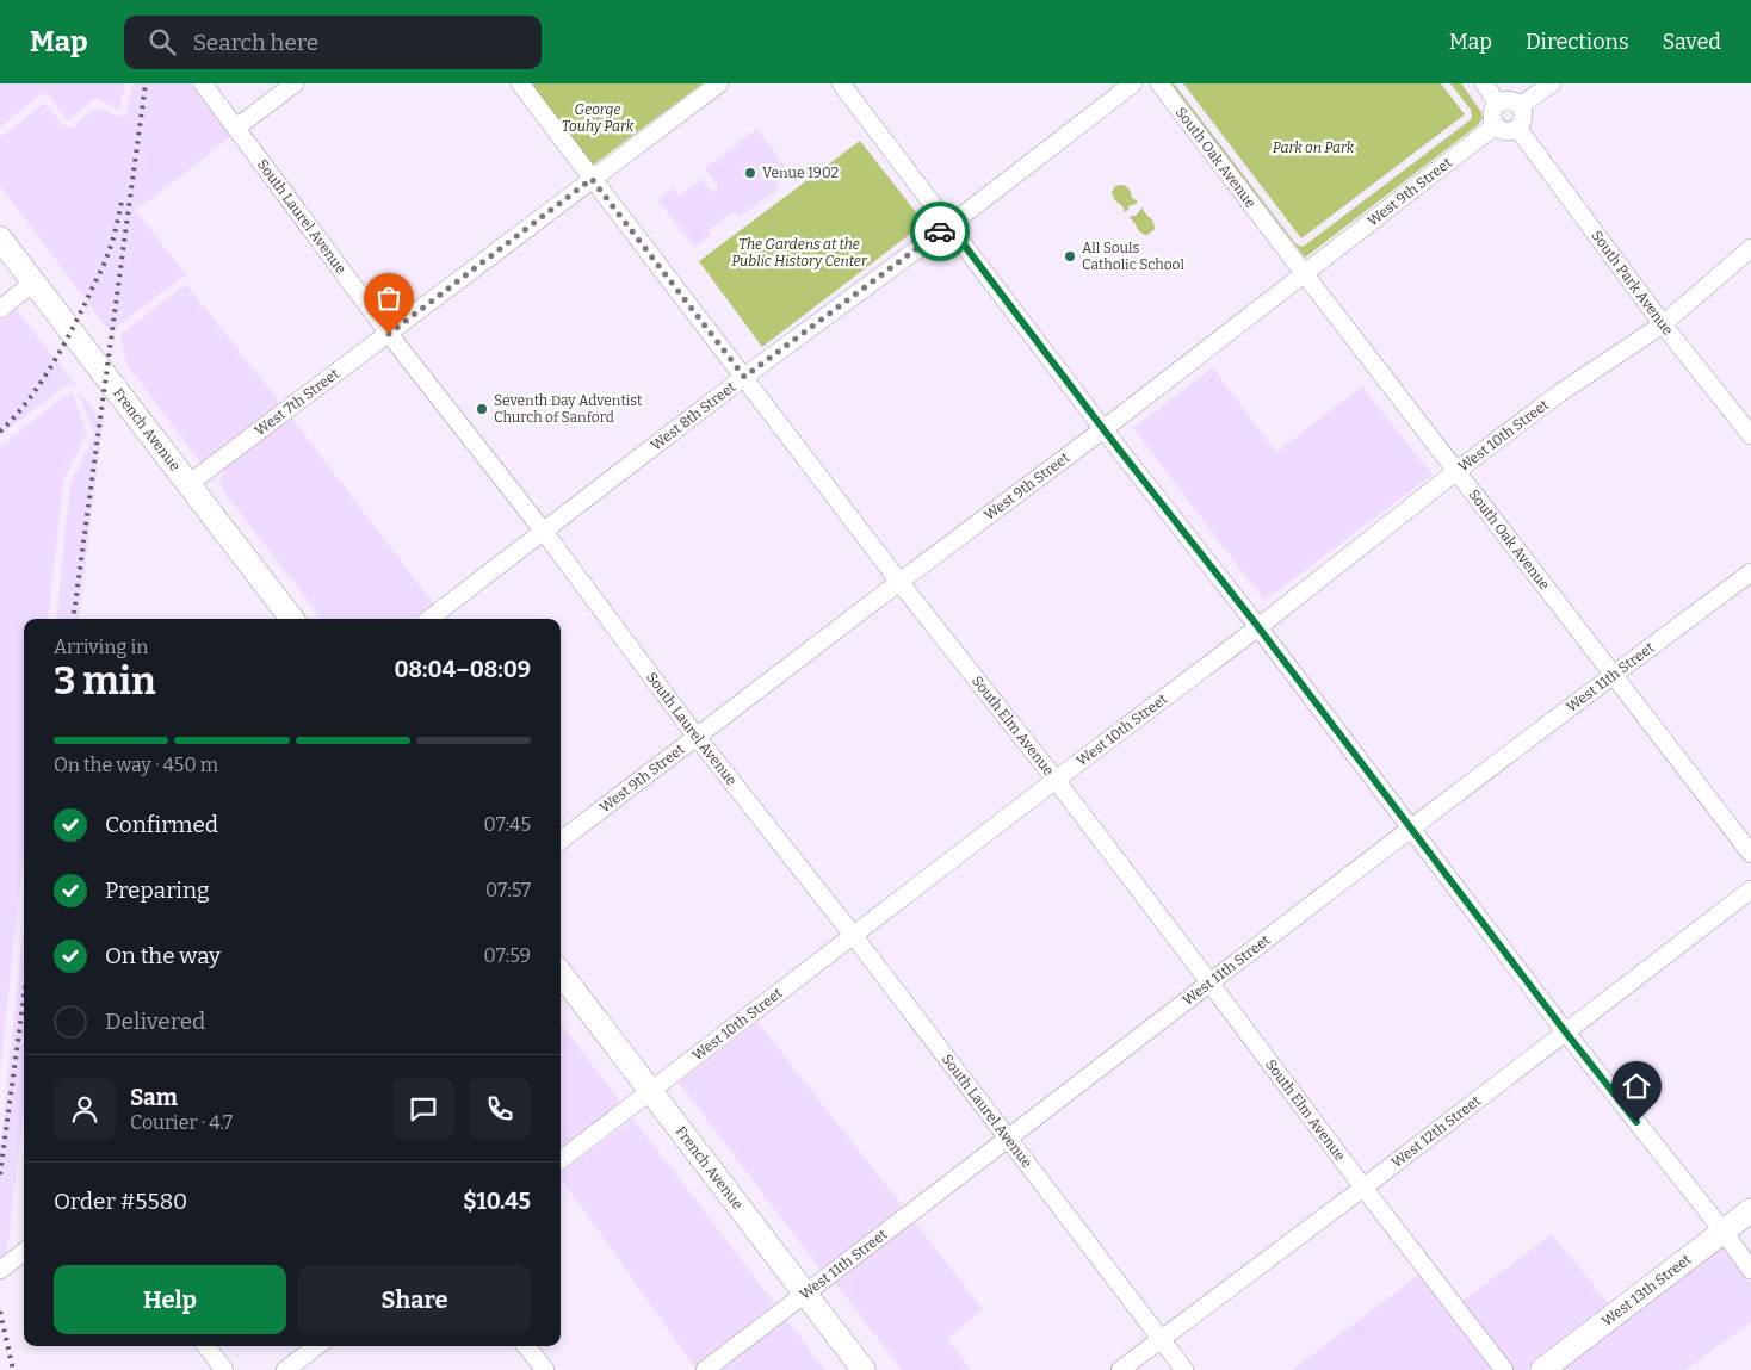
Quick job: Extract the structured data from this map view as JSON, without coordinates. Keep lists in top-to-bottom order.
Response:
{
  "streets": {
    "main road": ["French Avenue", "West 13th Street"],
    "street": [
      "South Oak Avenue",
      "West 9th Street",
      "South Laurel Avenue",
      "South Park Avenue",
      "West 7th Street",
      "West 8th Street",
      "West 10th Street",
      "West 11th Street",
      "South Elm Avenue",
      "West 12th Street"
    ]
  },
  "crossings": [
    ["South Oak Avenue", "West 9th Street"],
    ["South Oak Avenue", "West 10th Street"],
    ["South Oak Avenue", "West 11th Street"],
    ["West 9th Street", "South Laurel Avenue"],
    ["West 9th Street", "South Park Avenue"],
    ["West 9th Street", "South Elm Avenue"],
    ["South Laurel Avenue", "West 7th Street"],
    ["South Laurel Avenue", "West 8th Street"],
    ["South Laurel Avenue", "West 10th Street"],
    ["South Laurel Avenue", "West 11th Street"],
    ["South Laurel Avenue", "West 12th Street"],
    ["South Park Avenue", "West 10th Street"],
    ["West 7th Street", "French Avenue"],
    ["West 7th Street", "South Elm Avenue"],
    ["West 8th Street", "South Elm Avenue"],
    ["French Avenue", "West 10th Street"],
    ["French Avenue", "West 11th Street"],
    ["West 10th Street", "South Elm Avenue"],
    ["West 11th Street", "South Elm Avenue"],
    ["South Elm Avenue", "West 12th Street"]
  ],
  "parks": ["George Touhy Park", "Park on Park", "The Gardens at the Public History Center"],
  "places": ["Venue 1902", "All Souls Catholic School", "Seventh Day Adventist Church of Sanford"],
  "page": {
    "header": "Map",
    "search": "Search here",
    "nav": ["Map", "Directions", "Saved"],
    "heading": ["3 min", "Arriving in", "08:04–08:09"],
    "panel": [
      "Sam",
      "Courier · 4.7",
      "Order #5580",
      "$10.45"
    ],
    "bar": "On the way · 450 m",
    "list": [
      ["Confirmed", "07:45"],
      ["Preparing", "07:57"],
      ["On the way", "07:59"],
      "Delivered"
    ],
    "buttons": ["Help", "Share"]
  }
}
